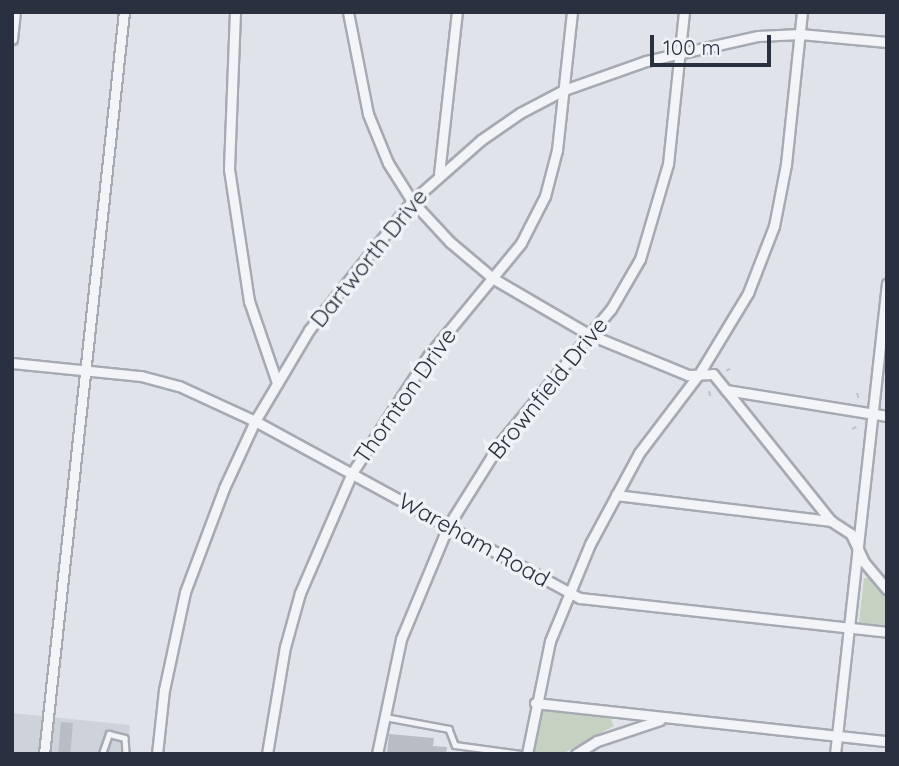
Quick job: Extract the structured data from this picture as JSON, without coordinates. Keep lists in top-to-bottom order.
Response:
{
  "streets": {
    "street": [
      "Dartworth Drive",
      "Brownfield Drive",
      "Thornton Drive",
      "Wareham Road"
    ]
  },
  "crossings": [
    ["Dartworth Drive", "Brownfield Drive"],
    ["Dartworth Drive", "Thornton Drive"],
    ["Dartworth Drive", "Wareham Road"],
    ["Brownfield Drive", "Wareham Road"],
    ["Thornton Drive", "Wareham Road"]
  ],
  "scale_bar": "100 m"
}
